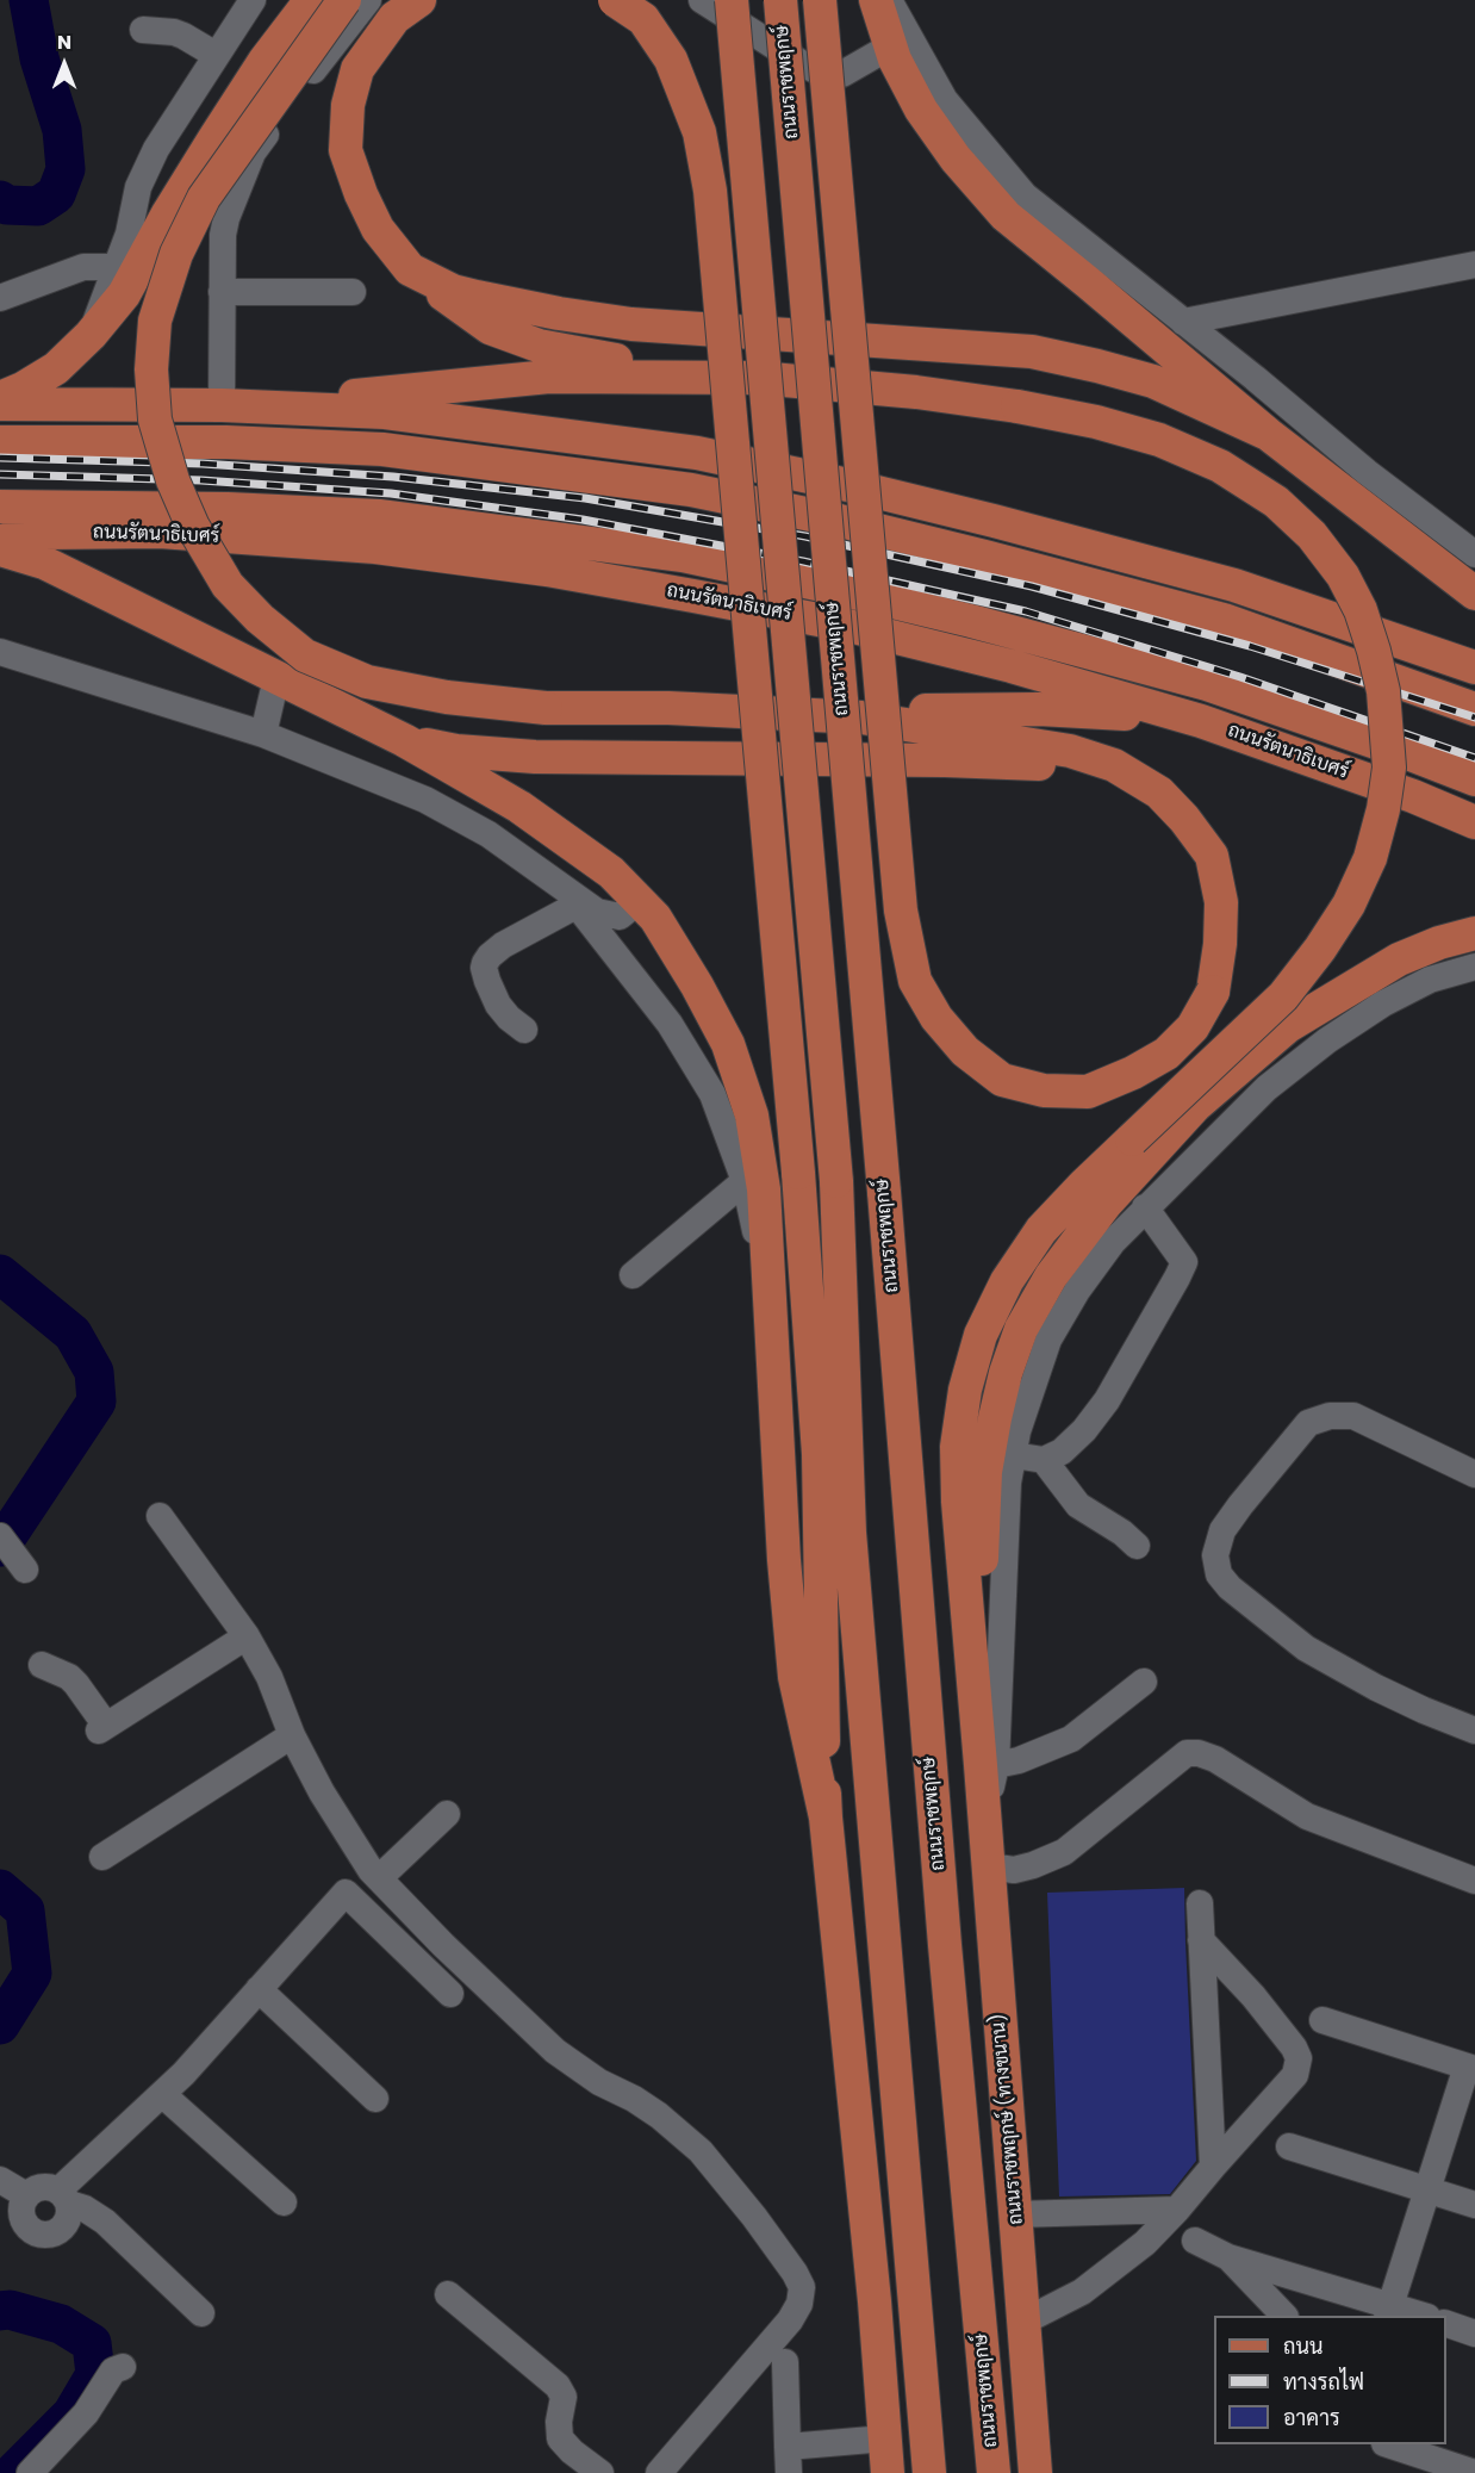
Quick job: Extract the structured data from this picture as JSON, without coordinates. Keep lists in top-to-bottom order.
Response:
{
  "streets": {
    "main road": ["ถนนราชพฤกษ์", "ถนนรัตนาธิเบศร์", "ถนนราชพฤกษ์ (ทางขนาน)"]
  },
  "legend": ["ถนน", "ทางรถไฟ", "อาคาร"],
  "north": "top"
}
